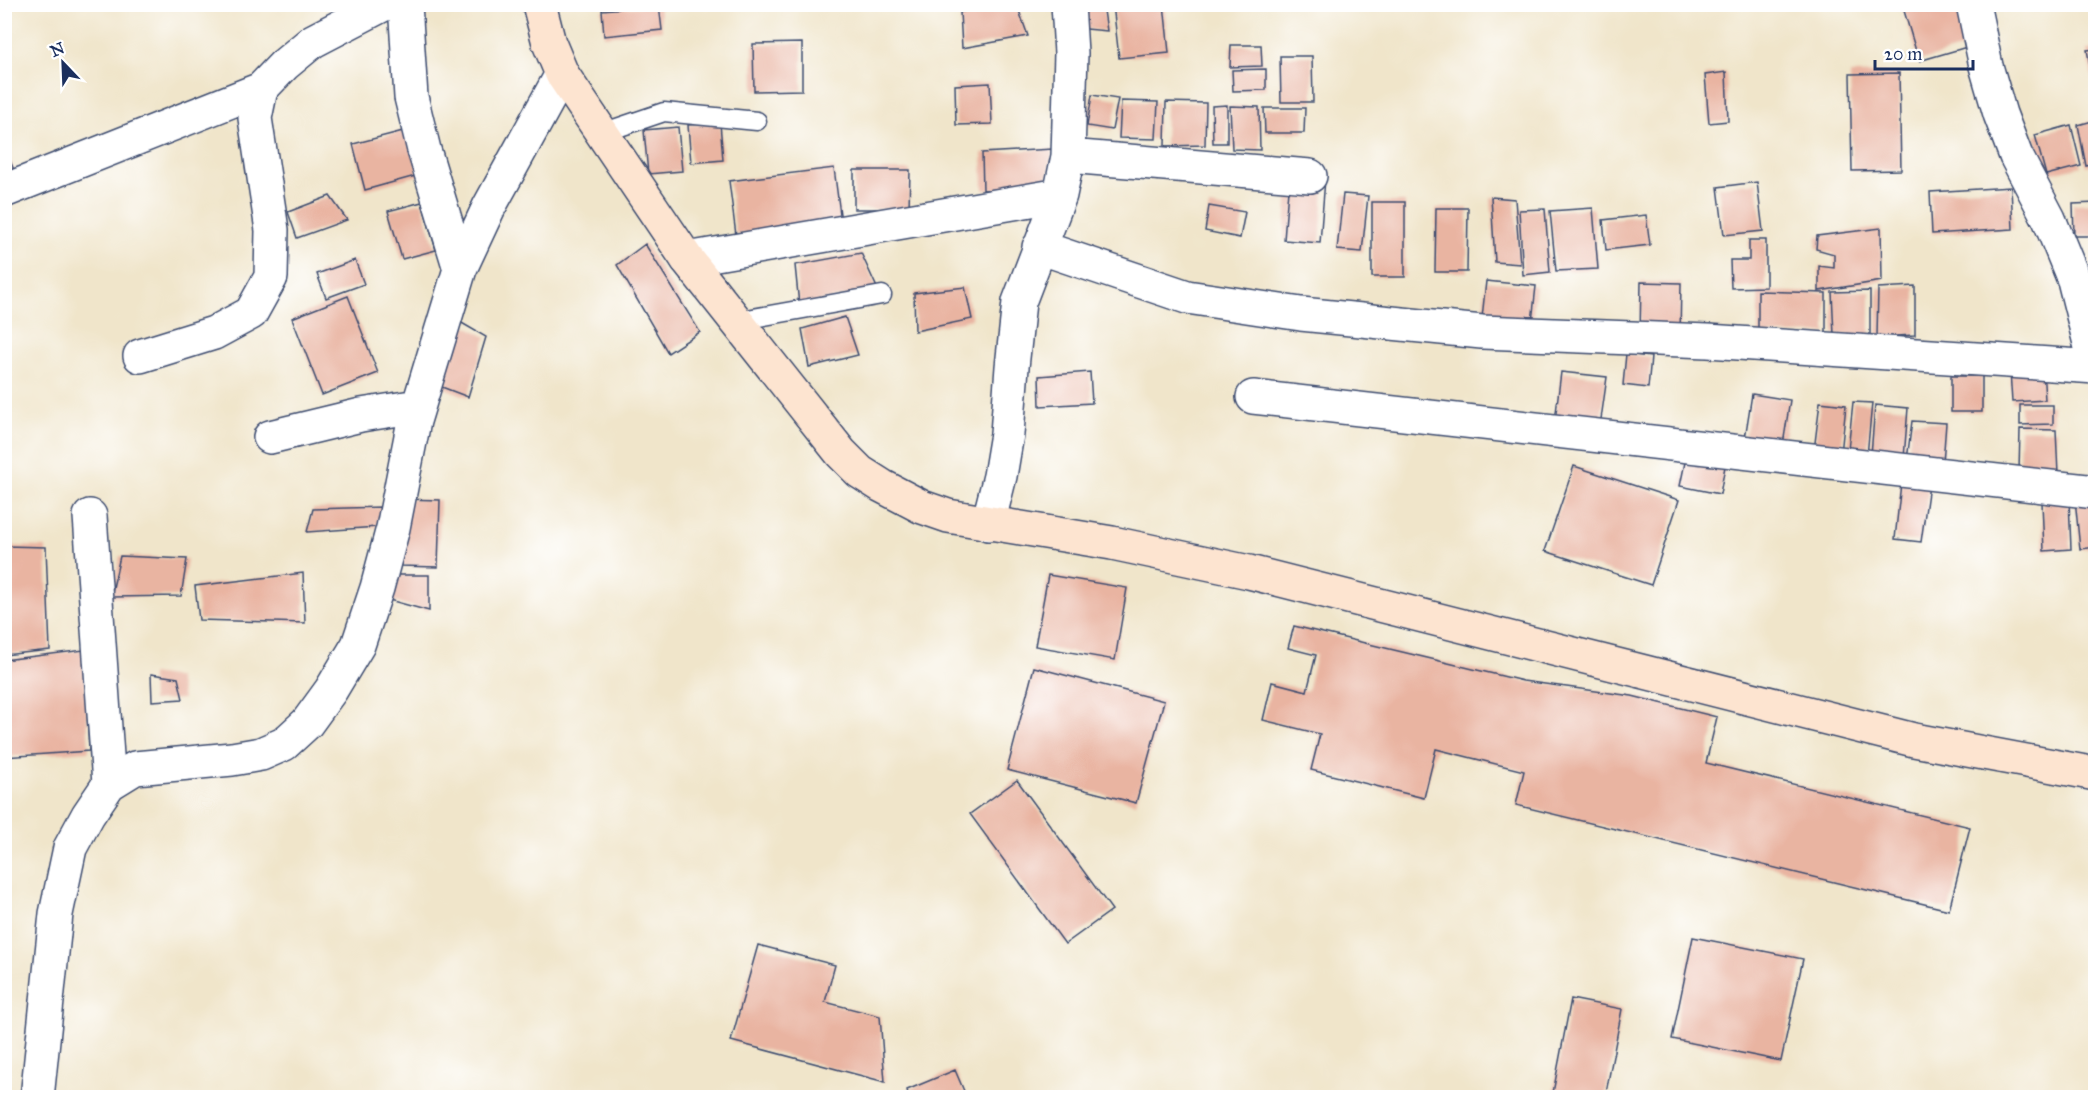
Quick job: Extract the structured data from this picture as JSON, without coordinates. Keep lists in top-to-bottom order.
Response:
{
  "scale_bar": "20 m",
  "north": "top left"
}
